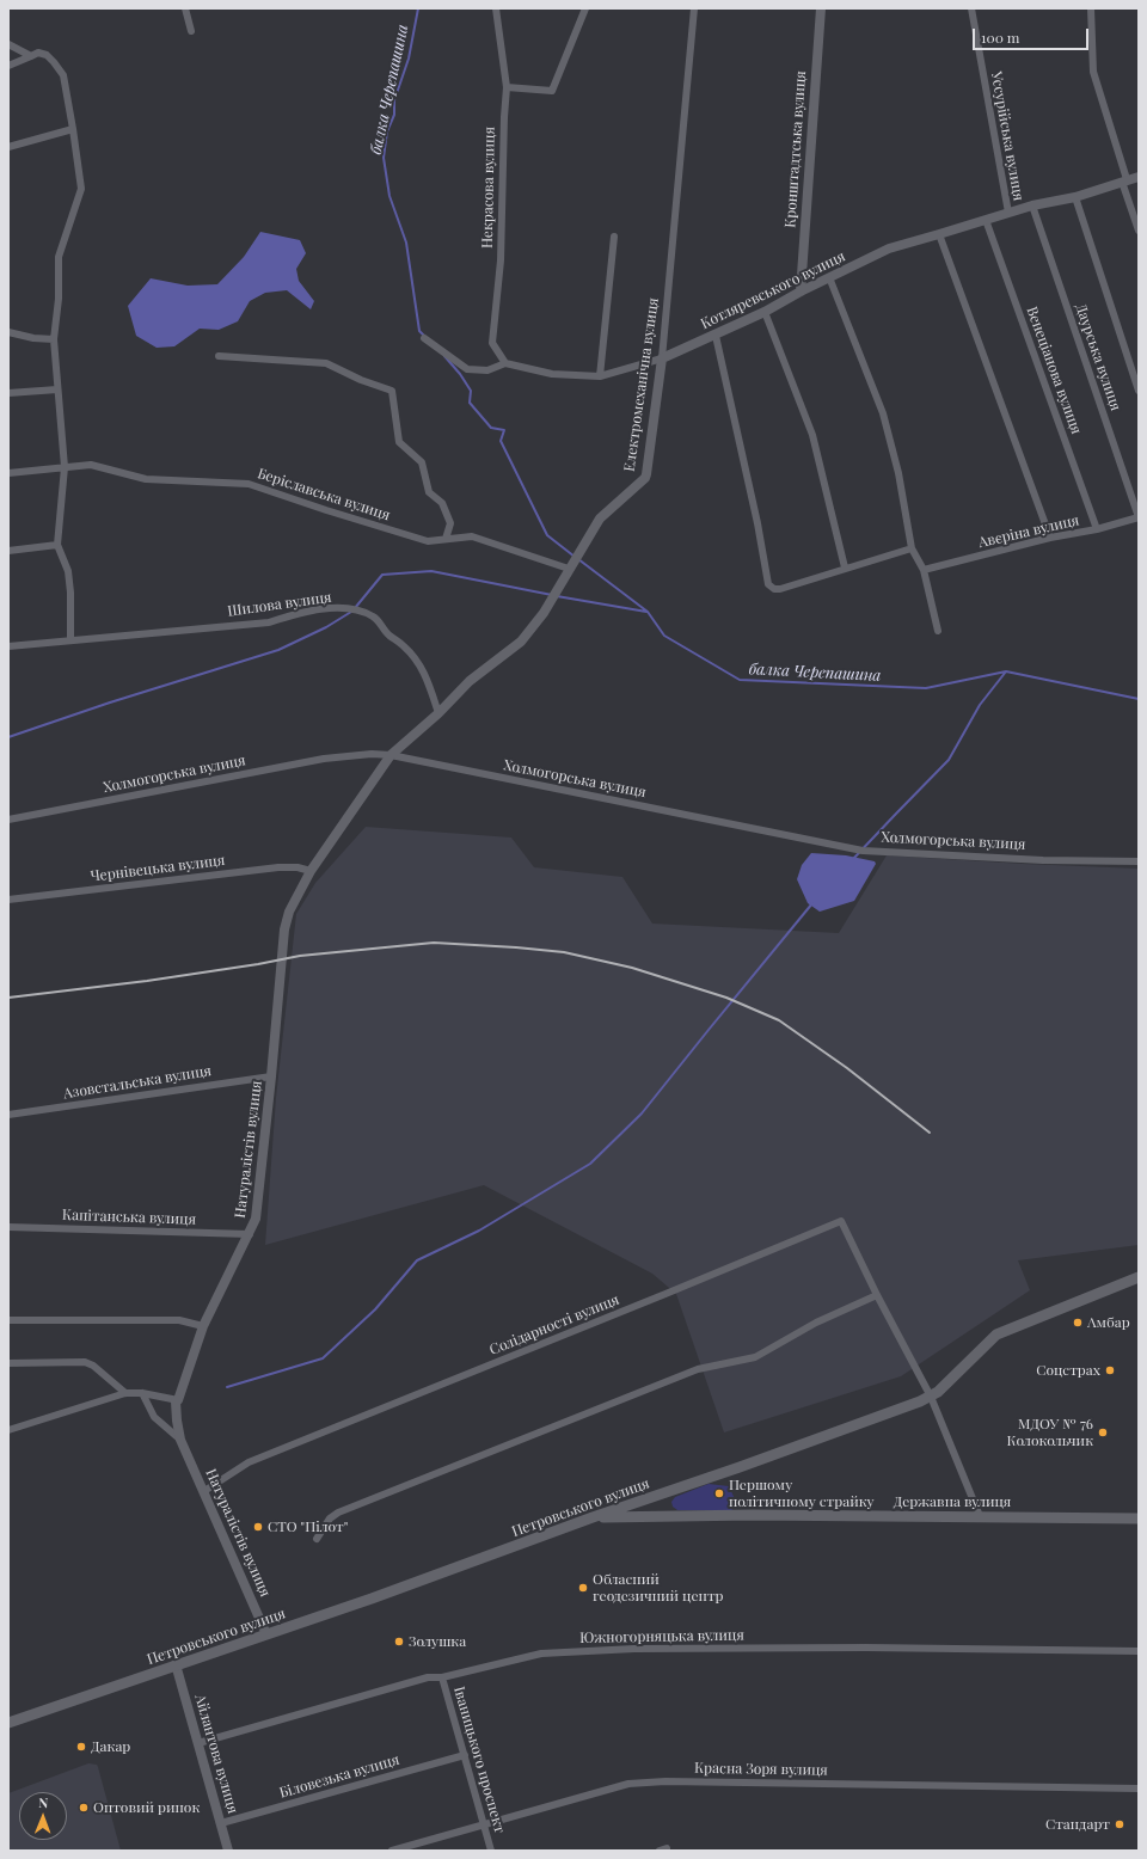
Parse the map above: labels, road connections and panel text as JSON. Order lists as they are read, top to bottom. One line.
{"streets":{"main road":["Державна вулиця","Петровського вулиця"],"street":["Уссурійська вулиця","Кронштадтська вулиця","Некрасова вулиця","Котляревського вулиця","Даурська вулиця","Венеціанова вулиця","Електромеханічна вулиця","Беріславська вулиця","Авєріна вулиця","Шилова вулиця","Холмогорська вулиця","Чернівецька вулиця","Азовстальська вулиця","Натуралістів вулиця","Капітанська вулиця","Солідарності вулиця","Южногорняцька вулиця","Айлантова вулиця","Іваницького проспект","Красна Зоря вулиця","Біловезька вулиця"]},"crossings":[["Уссурійська вулиця","Котляревського вулиця"],["Кронштадтська вулиця","Котляревського вулиця"],["Некрасова вулиця","Котляревського вулиця"],["Котляревського вулиця","Даурська вулиця"],["Котляревського вулиця","Венеціанова вулиця"],["Котляревського вулиця","Електромеханічна вулиця"],["Даурська вулиця","Авєріна вулиця"],["Венеціанова вулиця","Авєріна вулиця"],["Електромеханічна вулиця","Беріславська вулиця"],["Електромеханічна вулиця","Шилова вулиця"],["Електромеханічна вулиця","Натуралістів вулиця"],["Шилова вулиця","Натуралістів вулиця"],["Холмогорська вулиця","Натуралістів вулиця"],["Чернівецька вулиця","Натуралістів вулиця"],["Азовстальська вулиця","Натуралістів вулиця"],["Натуралістів вулиця","Капітанська вулиця"],["Натуралістів вулиця","Солідарності вулиця"],["Натуралістів вулиця","Петровського вулиця"],["Солідарності вулиця","Державна вулиця"],["Солідарності вулиця","Петровського вулиця"],["Державна вулиця","Петровського вулиця"],["Петровського вулиця","Айлантова вулиця"],["Южногорняцька вулиця","Айлантова вулиця"],["Южногорняцька вулиця","Іваницького проспект"],["Айлантова вулиця","Біловезька вулиця"],["Іваницького проспект","Красна Зоря вулиця"],["Іваницького проспект","Біловезька вулиця"]],"water":["балка Черепашина"],"places":["Амбар","Соцстрах","МДОУ № 76 Колокольчик","Першому політичному страйку","СТО \"Пілот\"","Обласний геодезичний центр","Золушка","Дакар","Оптовий ринок","Стандарт"],"scale_bar":"100 m","north":"top"}
